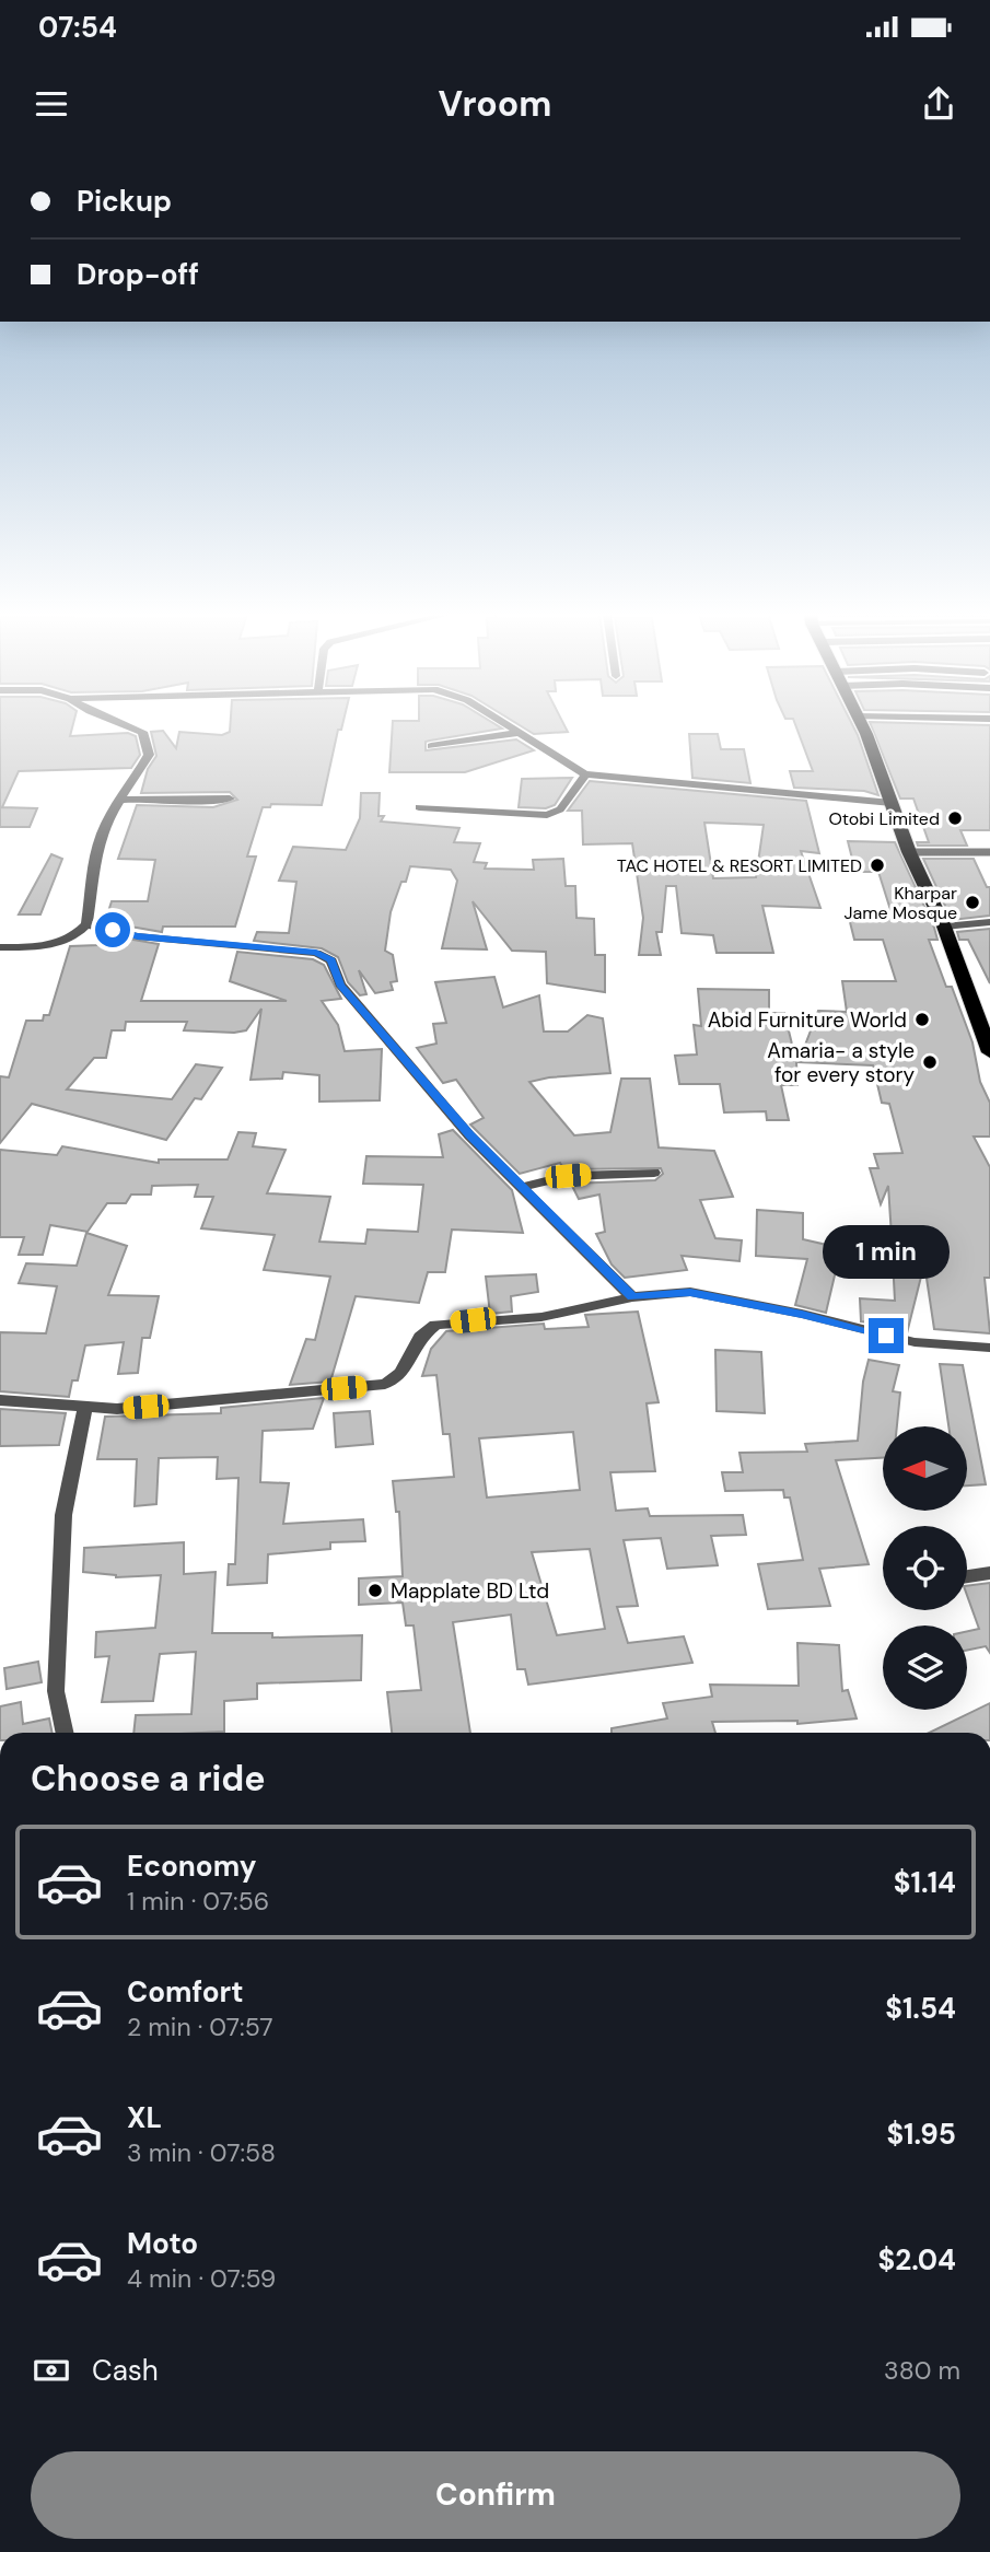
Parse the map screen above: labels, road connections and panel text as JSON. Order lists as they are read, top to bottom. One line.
{"places":["Otobi Limited","TAC HOTEL & RESORT LIMITED","Kharpar Jame Mosque","Abid Furniture World","Amaria- a style for every story","Mapplate BD Ltd"],"north":"left","page":{"status":"07:54","header":"Vroom","banner":["Pickup","Drop-off"],"bubble":"1 min","heading":"Choose a ride","list":[{"name":"Economy","note":"1 min · 07:56","value":"$1.14"},{"name":"Comfort","note":"2 min · 07:57","value":"$1.54"},{"name":"XL","note":"3 min · 07:58","value":"$1.95"},{"name":"Moto","note":"4 min · 07:59","value":"$2.04"}],"pay":["Cash","380 m"],"buttons":"Confirm"}}
